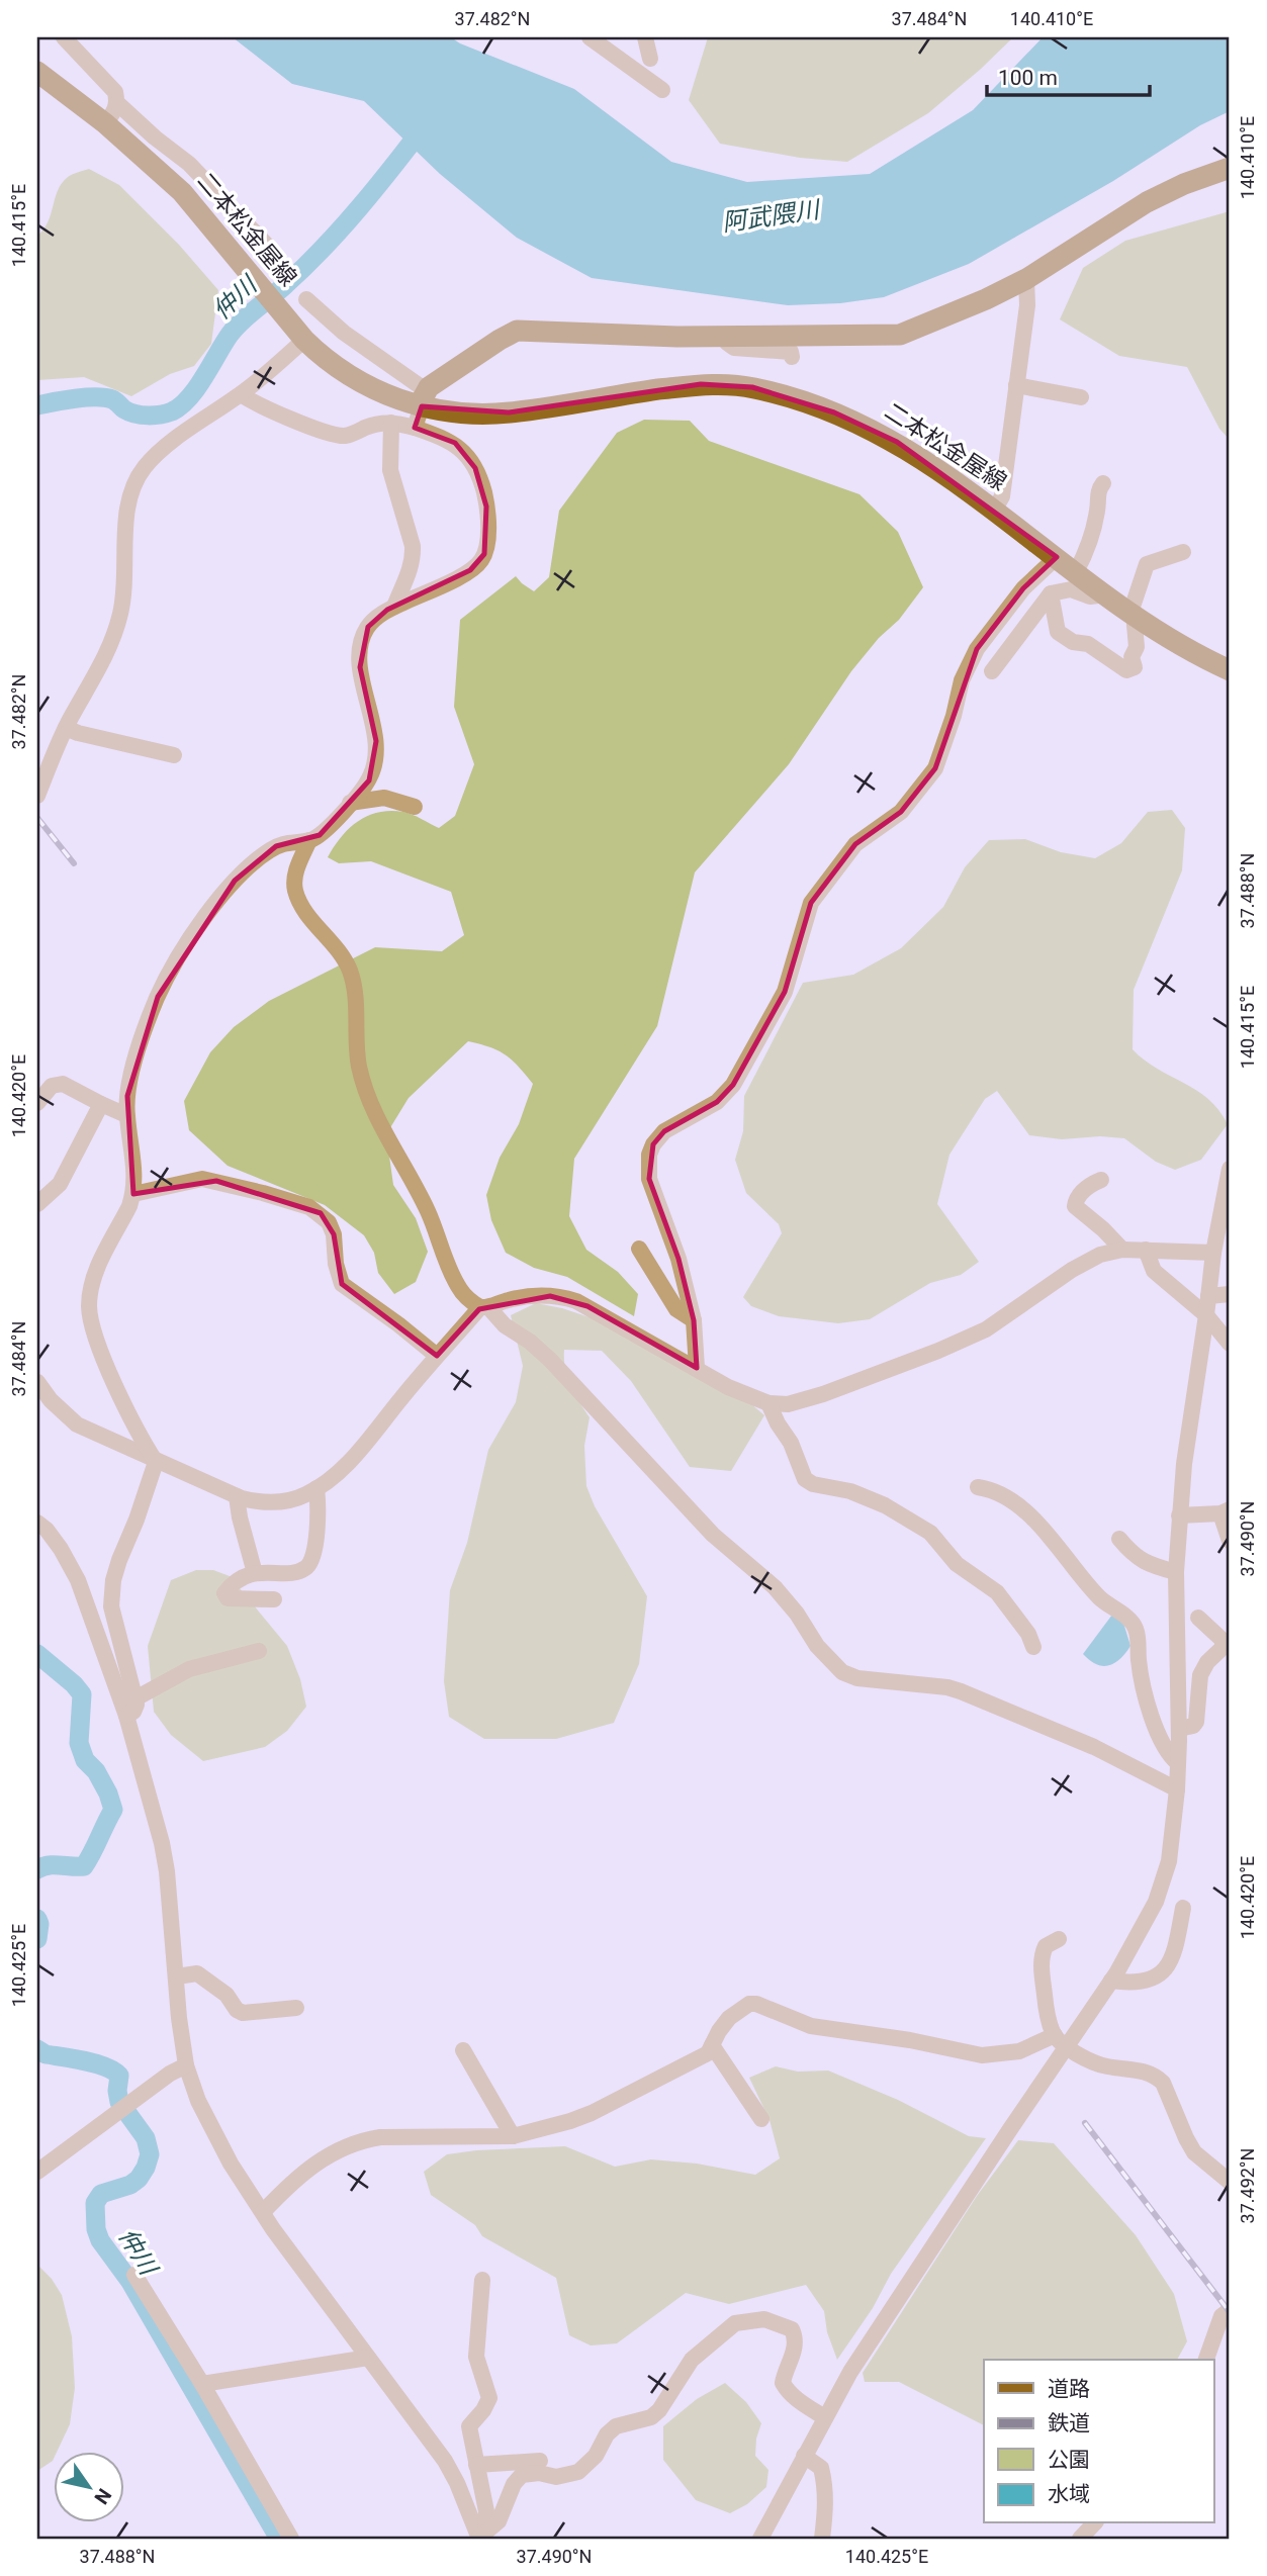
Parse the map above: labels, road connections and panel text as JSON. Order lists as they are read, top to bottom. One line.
{"streets":{"main road":["二本松金屋線"]},"water":["阿武隈川","仲川"],"legend":["道路","鉄道","公園","水域"],"scale_bar":"100 m","north":"bottom right","coordinates":["37.482°N","37.484°N","140.410°E","140.415°E","37.488°N","140.420°E","37.490°N","140.425°E","37.492°N"]}
